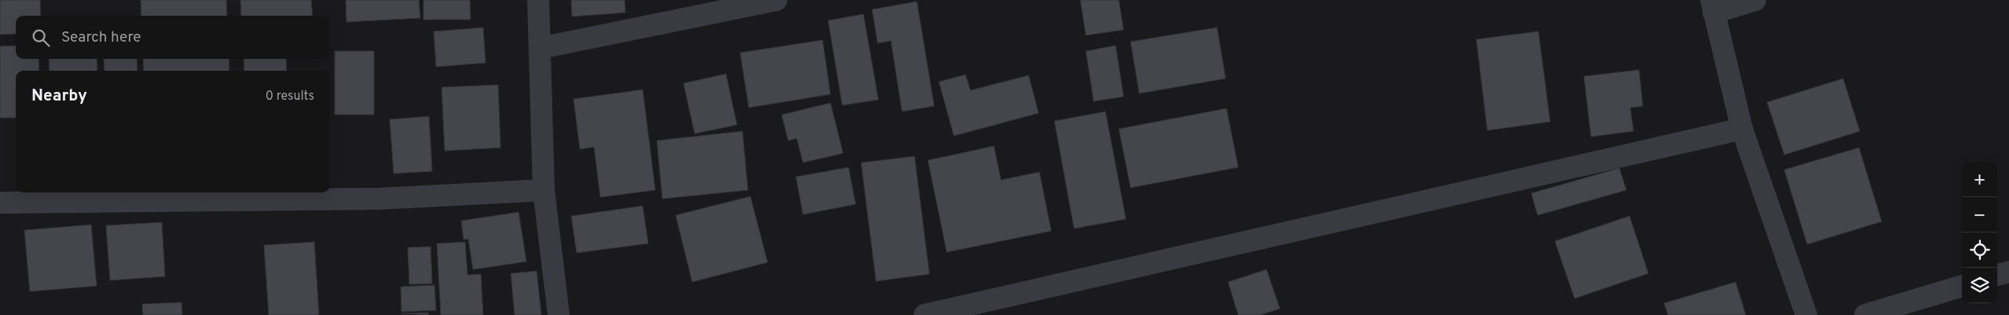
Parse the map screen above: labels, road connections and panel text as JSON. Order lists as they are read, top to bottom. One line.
{"page":{"search":"Search here","heading":["Nearby","0 results"],"map_buttons":["+","−"]}}
